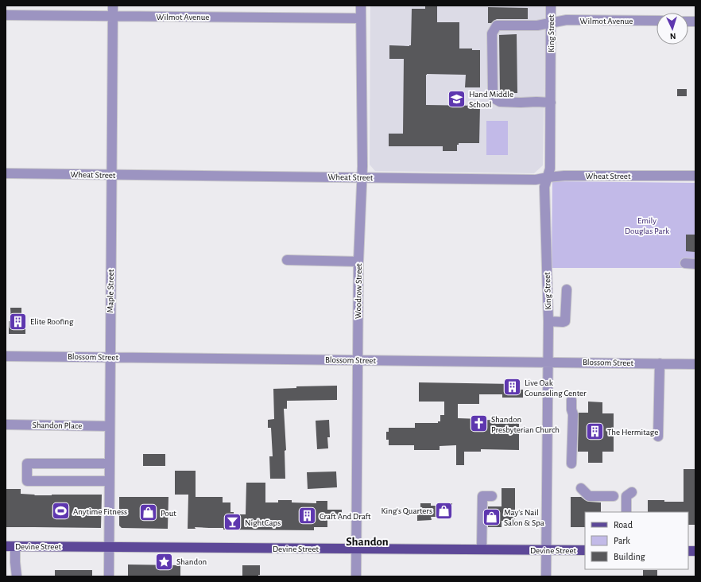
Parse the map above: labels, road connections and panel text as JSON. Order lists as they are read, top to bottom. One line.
{"streets":{"main road":["Devine Street"],"street":["Wilmot Avenue","King Street","Wheat Street","Maple Street","Woodrow Street","Blossom Street","Shandon Place"]},"crossings":[["Wilmot Avenue","King Street"],["Wilmot Avenue","Maple Street"],["Wilmot Avenue","Woodrow Street"],["King Street","Wheat Street"],["King Street","Blossom Street"],["King Street","Devine Street"],["Wheat Street","Maple Street"],["Wheat Street","Woodrow Street"],["Maple Street","Blossom Street"],["Maple Street","Shandon Place"],["Maple Street","Devine Street"],["Woodrow Street","Blossom Street"],["Woodrow Street","Devine Street"]],"districts":["Shandon"],"parks":["Emily Douglas Park"],"places":{"school or university":["Hand Middle School"],"building":["Elite Roofing","Live Oak Counseling Center","The Hermitage","Craft And Draft"],"church":["Shandon Presbyterian Church"],"shop":["King's Quarters","Pout","May's Nail Salon & Spa"],"sports":["Anytime Fitness"],"bar":["NightCaps"],"place":["Shandon"]},"legend":["Road","Park","Building"],"north":"bottom"}
